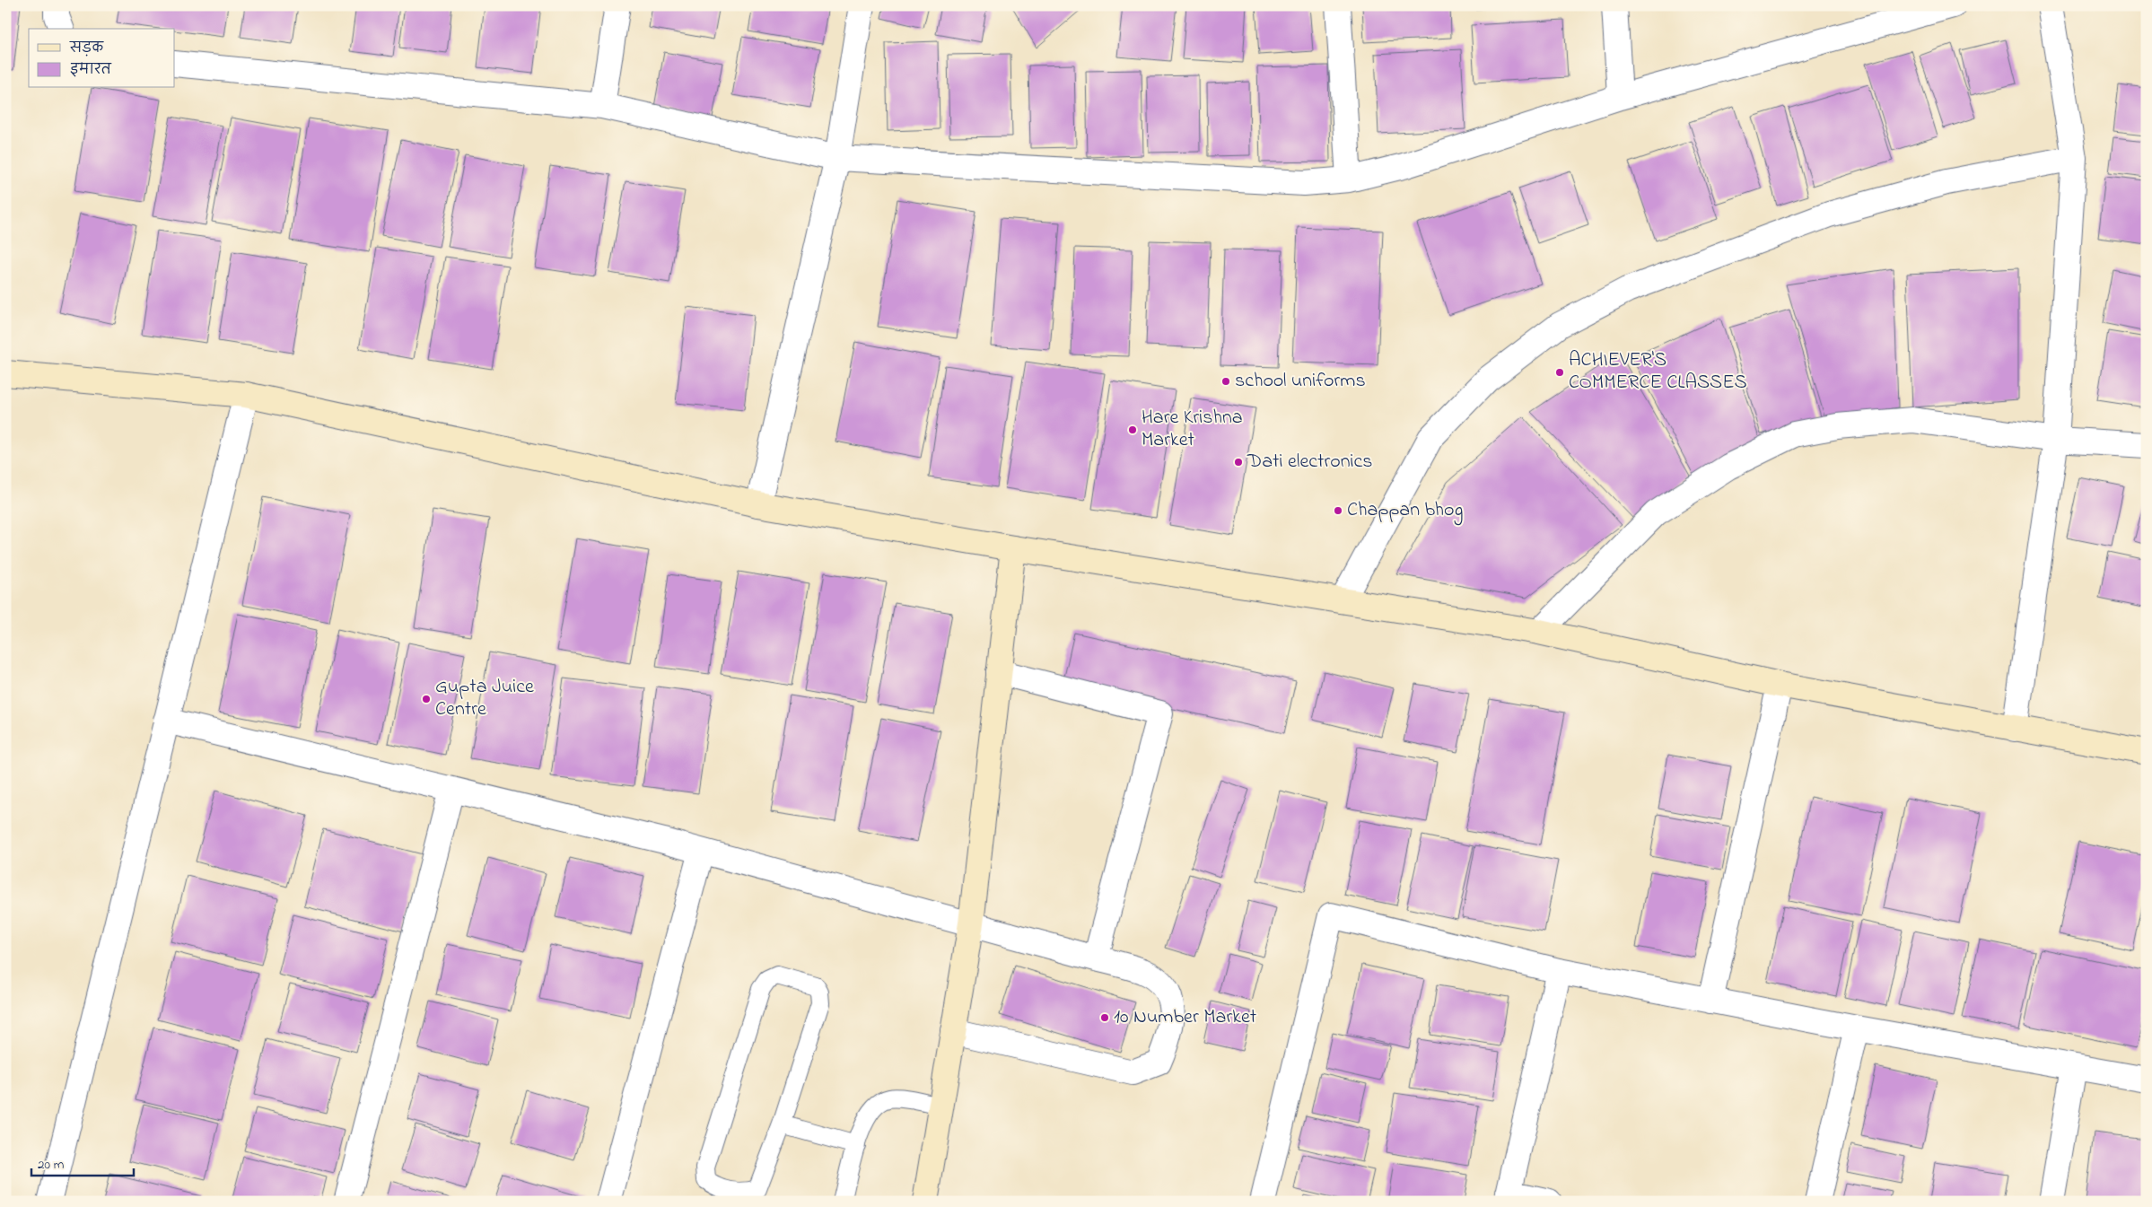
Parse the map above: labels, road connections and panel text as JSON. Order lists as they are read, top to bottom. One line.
{"places":["ACHIEVER'S COMMERCE CLASSES","school uniforms","Hare Krishna Market","Dati electronics","Chappan bhog","Gupta Juice Centre","10 Number Market"],"legend":["सड़क","इमारत"],"scale_bar":"20 m"}
